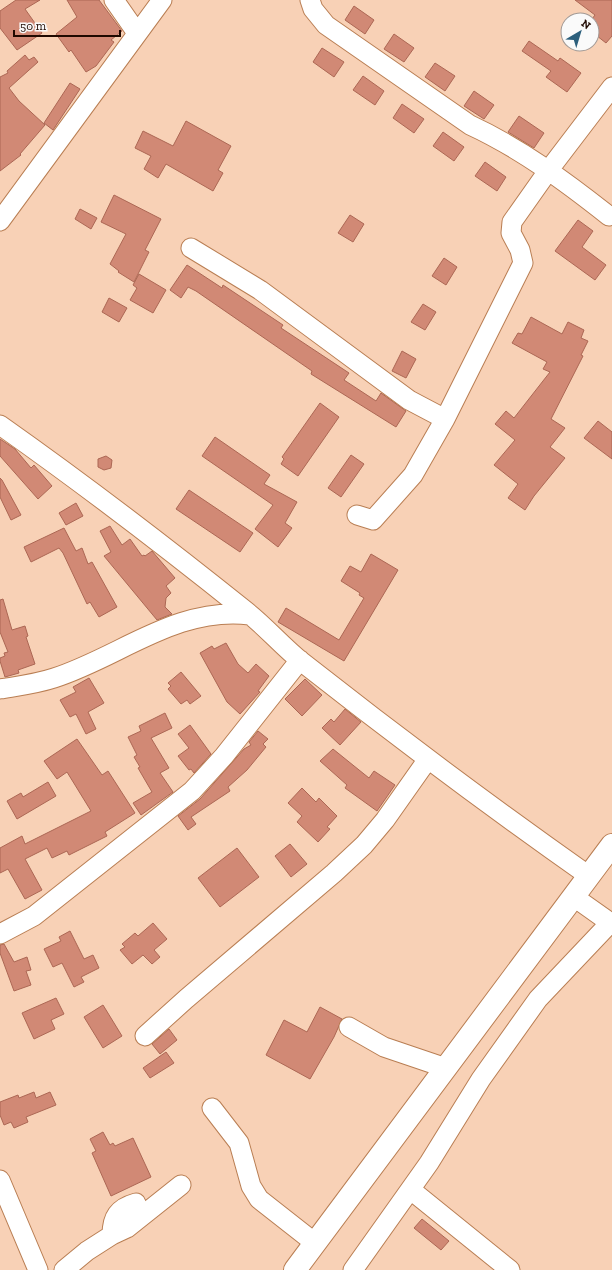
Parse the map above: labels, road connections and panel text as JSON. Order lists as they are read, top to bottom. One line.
{"scale_bar":"50 m","north":"top right"}
